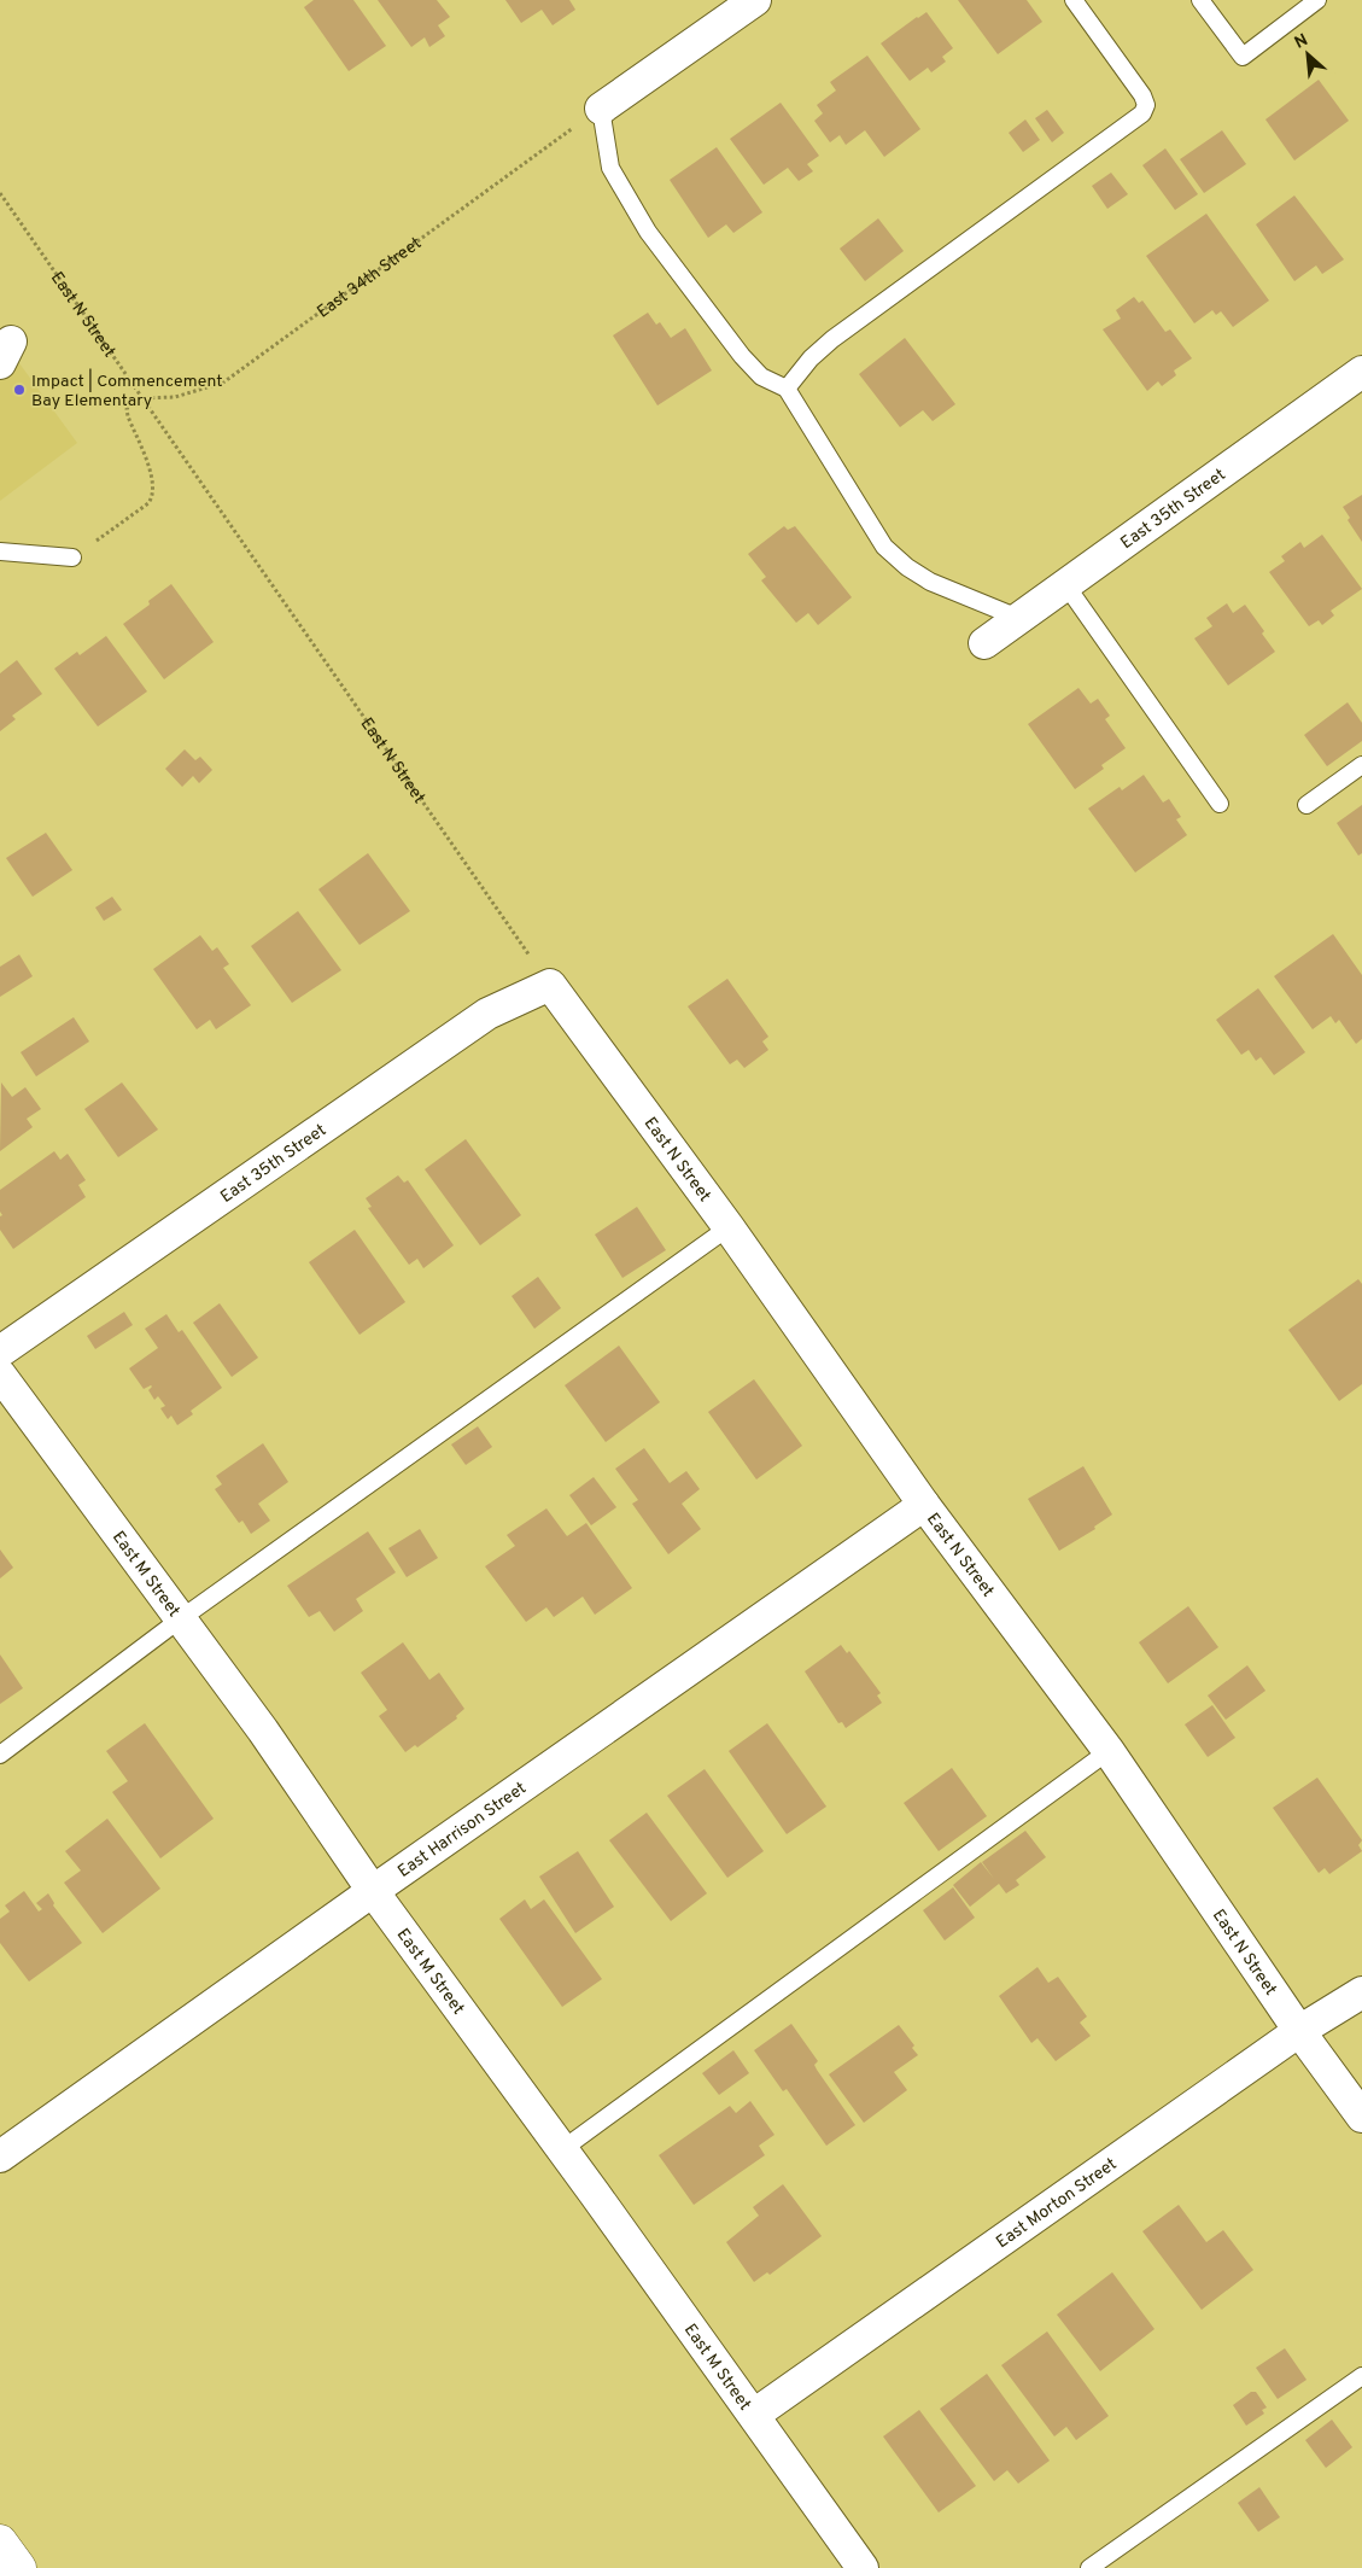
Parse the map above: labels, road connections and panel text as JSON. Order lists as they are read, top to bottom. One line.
{"streets":{"street":["East N Street","East 35th Street","East M Street","East Harrison Street","East Morton Street"],"path":["East 34th Street"]},"crossings":[["East 34th Street","East N Street"],["East N Street","East 35th Street"],["East N Street","East Harrison Street"],["East N Street","East Morton Street"],["East M Street","East Harrison Street"],["East M Street","East Morton Street"]],"places":["Impact | Commencement Bay Elementary"],"north":"top left"}
